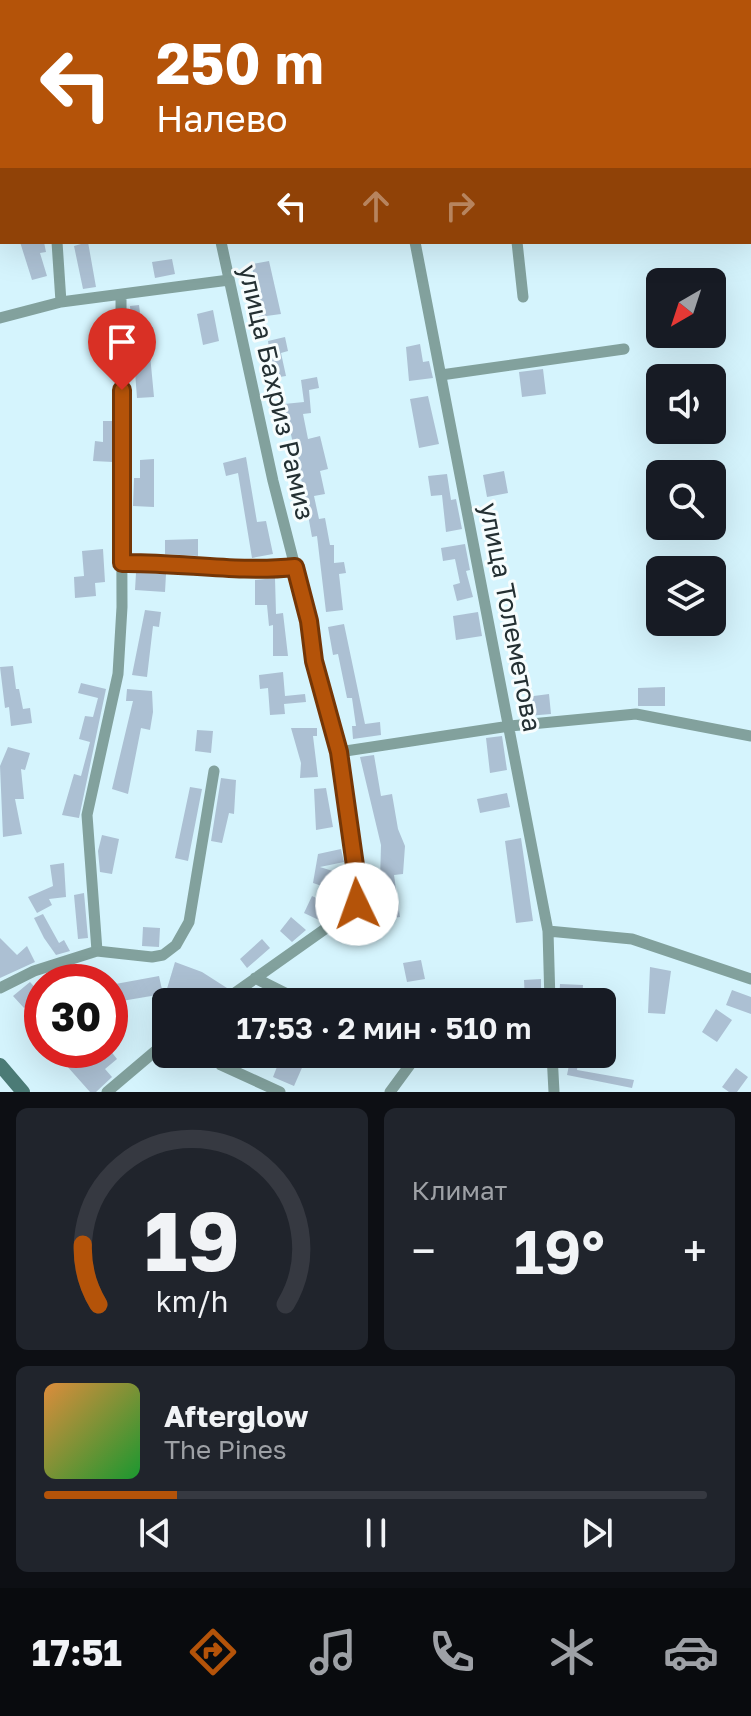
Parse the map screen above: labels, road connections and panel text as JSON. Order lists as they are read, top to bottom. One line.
{"streets":{"street":["улица Бахриз Рамиз","улица Толеметова"]},"crossings":[["улица Бахриз Рамиз","улица Толеметова"]],"north":"bottom left","page":{"turn":["250 m","Налево"],"limit":"30","trip":"17:53 · 2 мин · 510 m","tile":"Климат","heat":["−","19°","+"],"song":["Afterglow","The Pines"],"tabs":"17:51","gauge":["19","km/h"]}}
